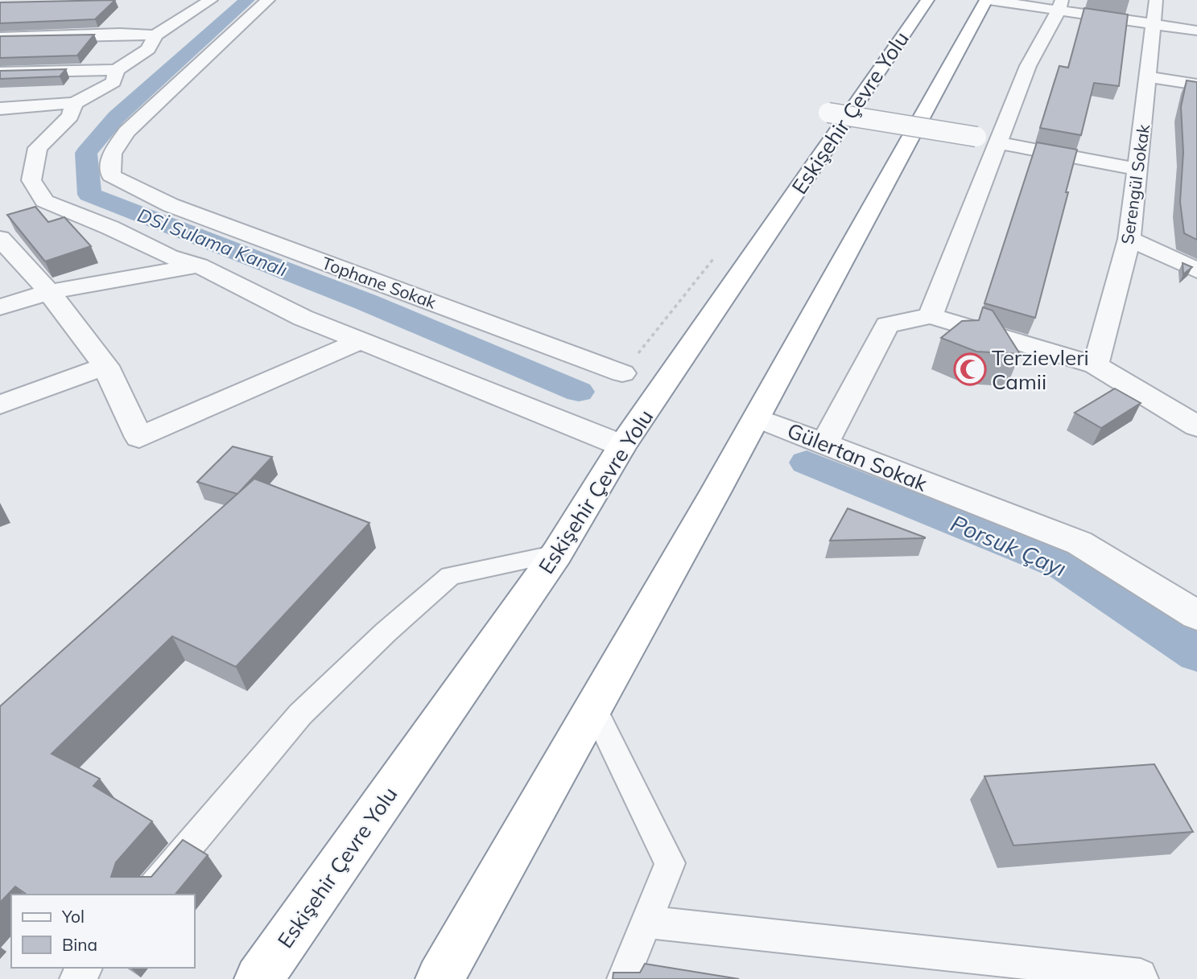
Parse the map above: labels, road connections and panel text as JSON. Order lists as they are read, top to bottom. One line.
{"streets":{"highway":["Eskişehir Çevre Yolu"],"street":["Serengül Sokak","Tophane Sokak","Gülertan Sokak"]},"water":["DSİ Sulama Kanalı","Porsuk Çayı"],"places":{"mosque":["Terzievleri Camii"]},"legend":["Yol","Bina"]}
